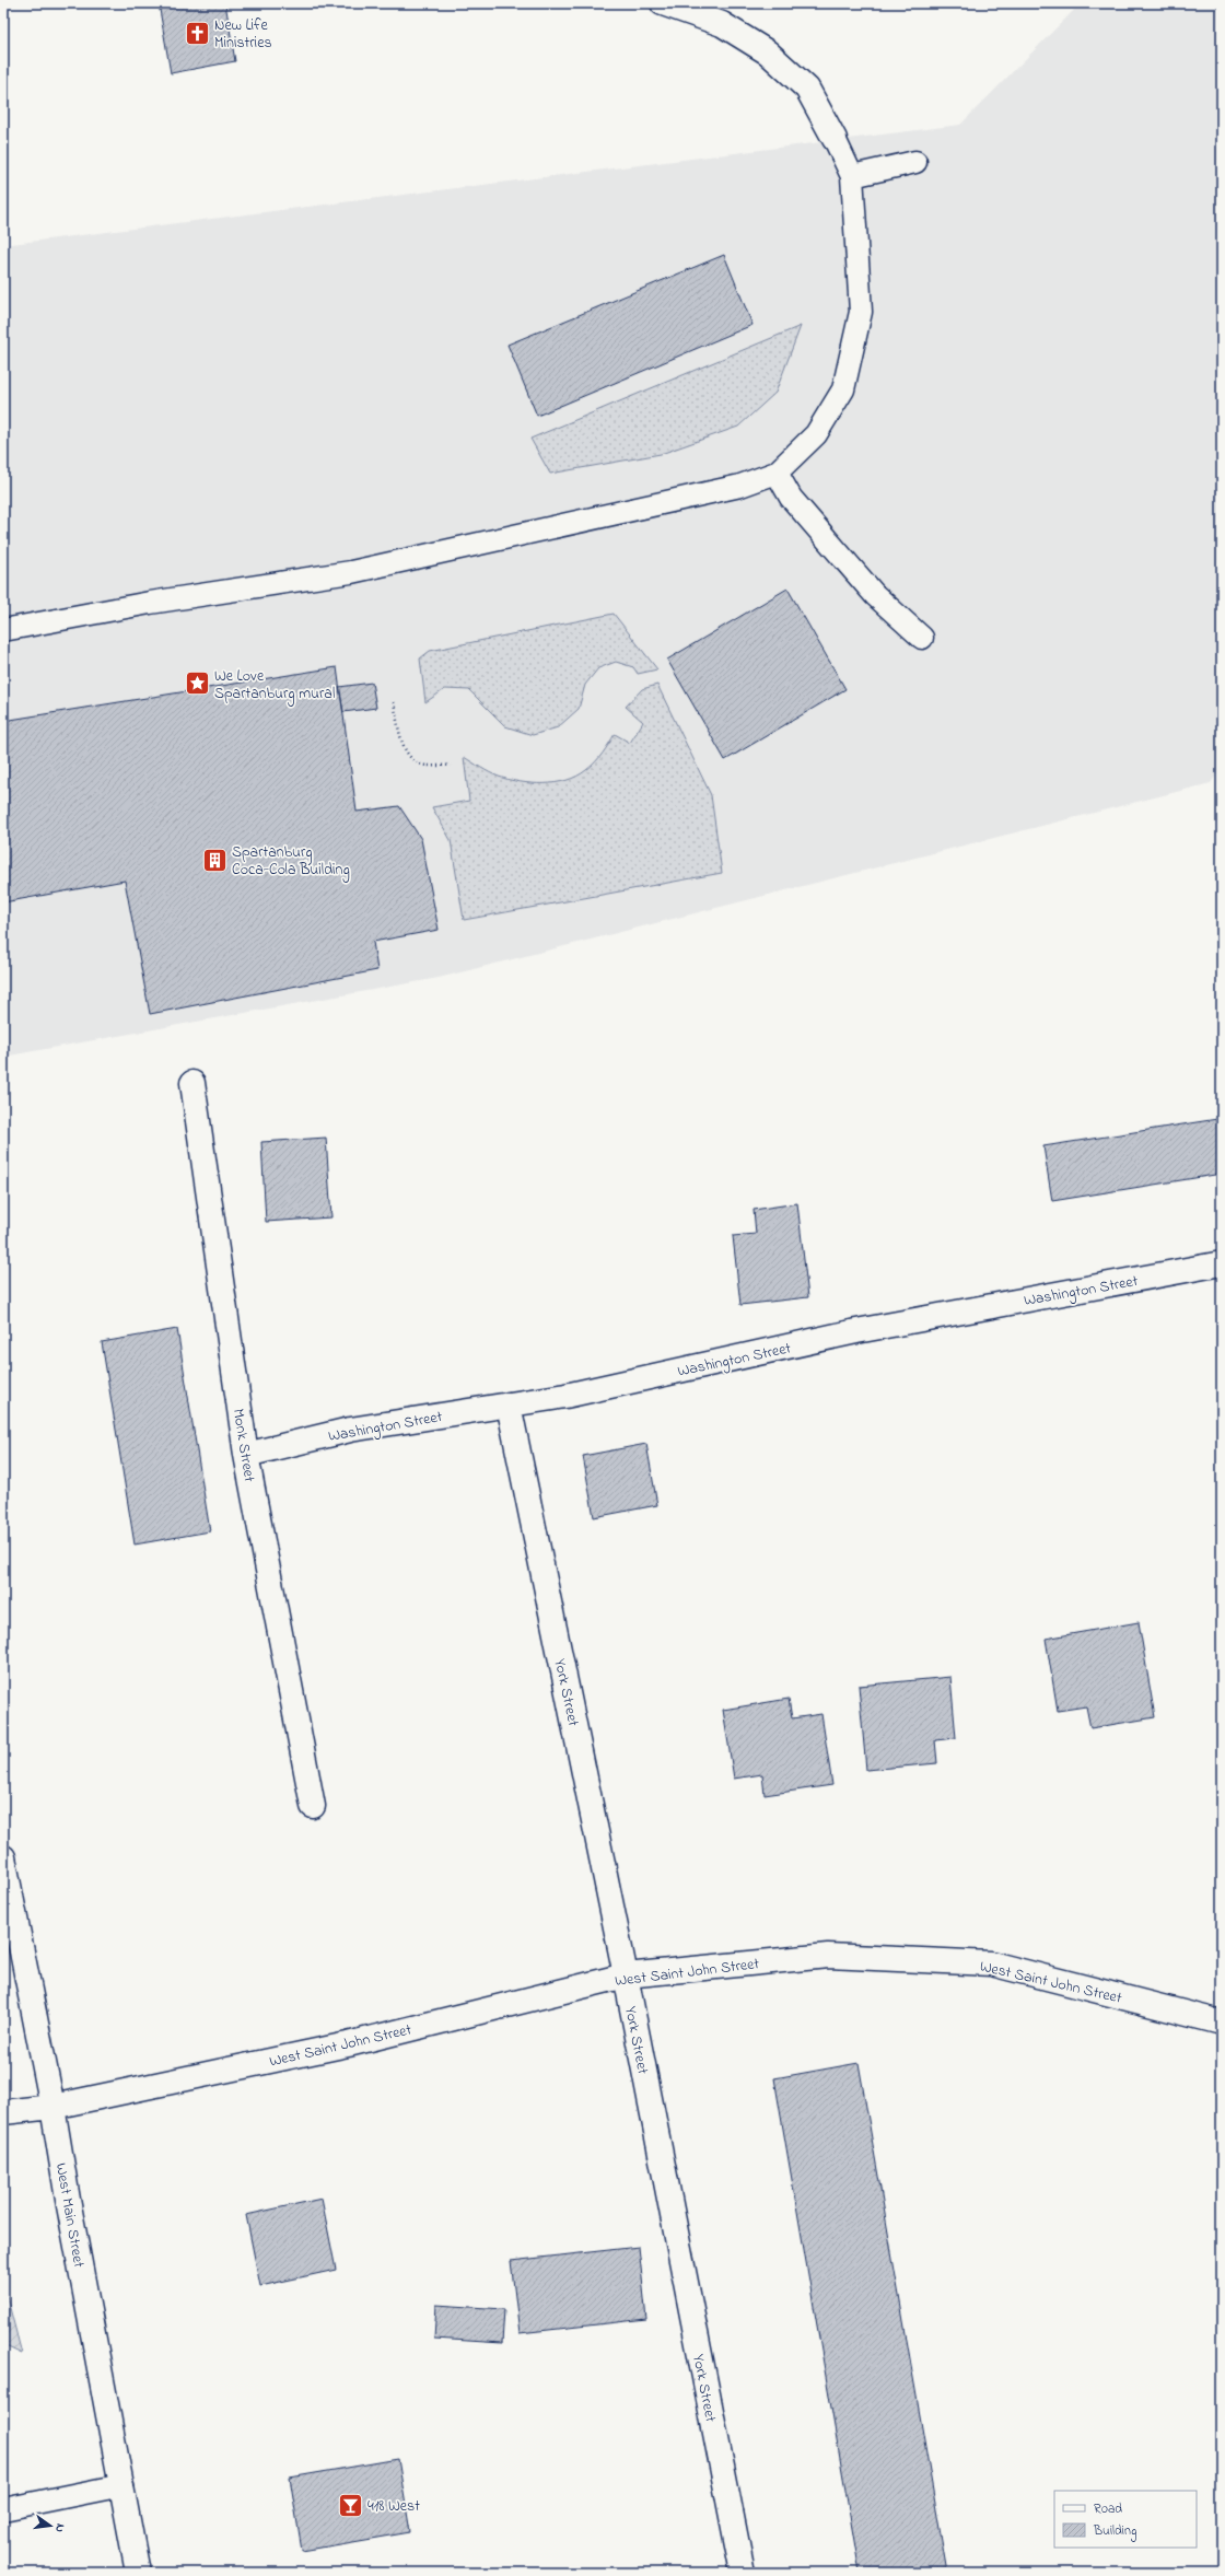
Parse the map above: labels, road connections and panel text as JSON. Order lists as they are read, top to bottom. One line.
{"streets":{"street":["Washington Street","Monk Street","York Street","West Saint John Street","West Main Street"]},"crossings":[["Washington Street","Monk Street"],["Washington Street","York Street"],["York Street","West Saint John Street"],["West Saint John Street","West Main Street"]],"places":{"church":["New Life Ministries"],"place":["We Love Spartanburg mural"],"building":["Spartanburg Coca-Cola Building"],"bar":["418 West"]},"legend":["Road","Building"],"north":"right"}
